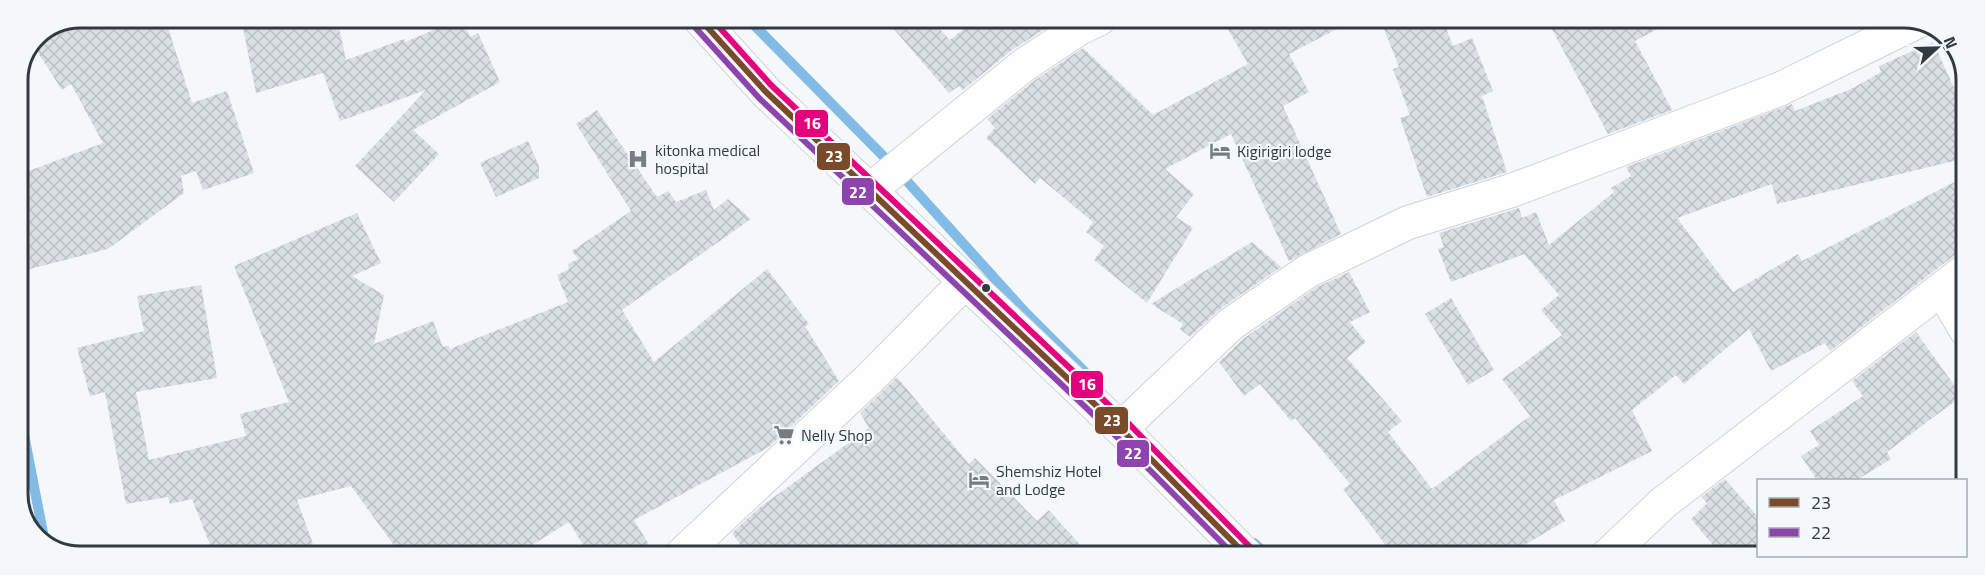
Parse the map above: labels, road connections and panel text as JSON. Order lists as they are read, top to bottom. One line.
{"places":{"hotel":["Kigirigiri lodge","Shemshiz Hotel and Lodge"],"hospital":["kitonka medical hospital"],"supermarket":["Nelly Shop"]},"lines":["transit line 23","transit line 22","transit line 16"],"legend":["23","22"],"north":"right"}
